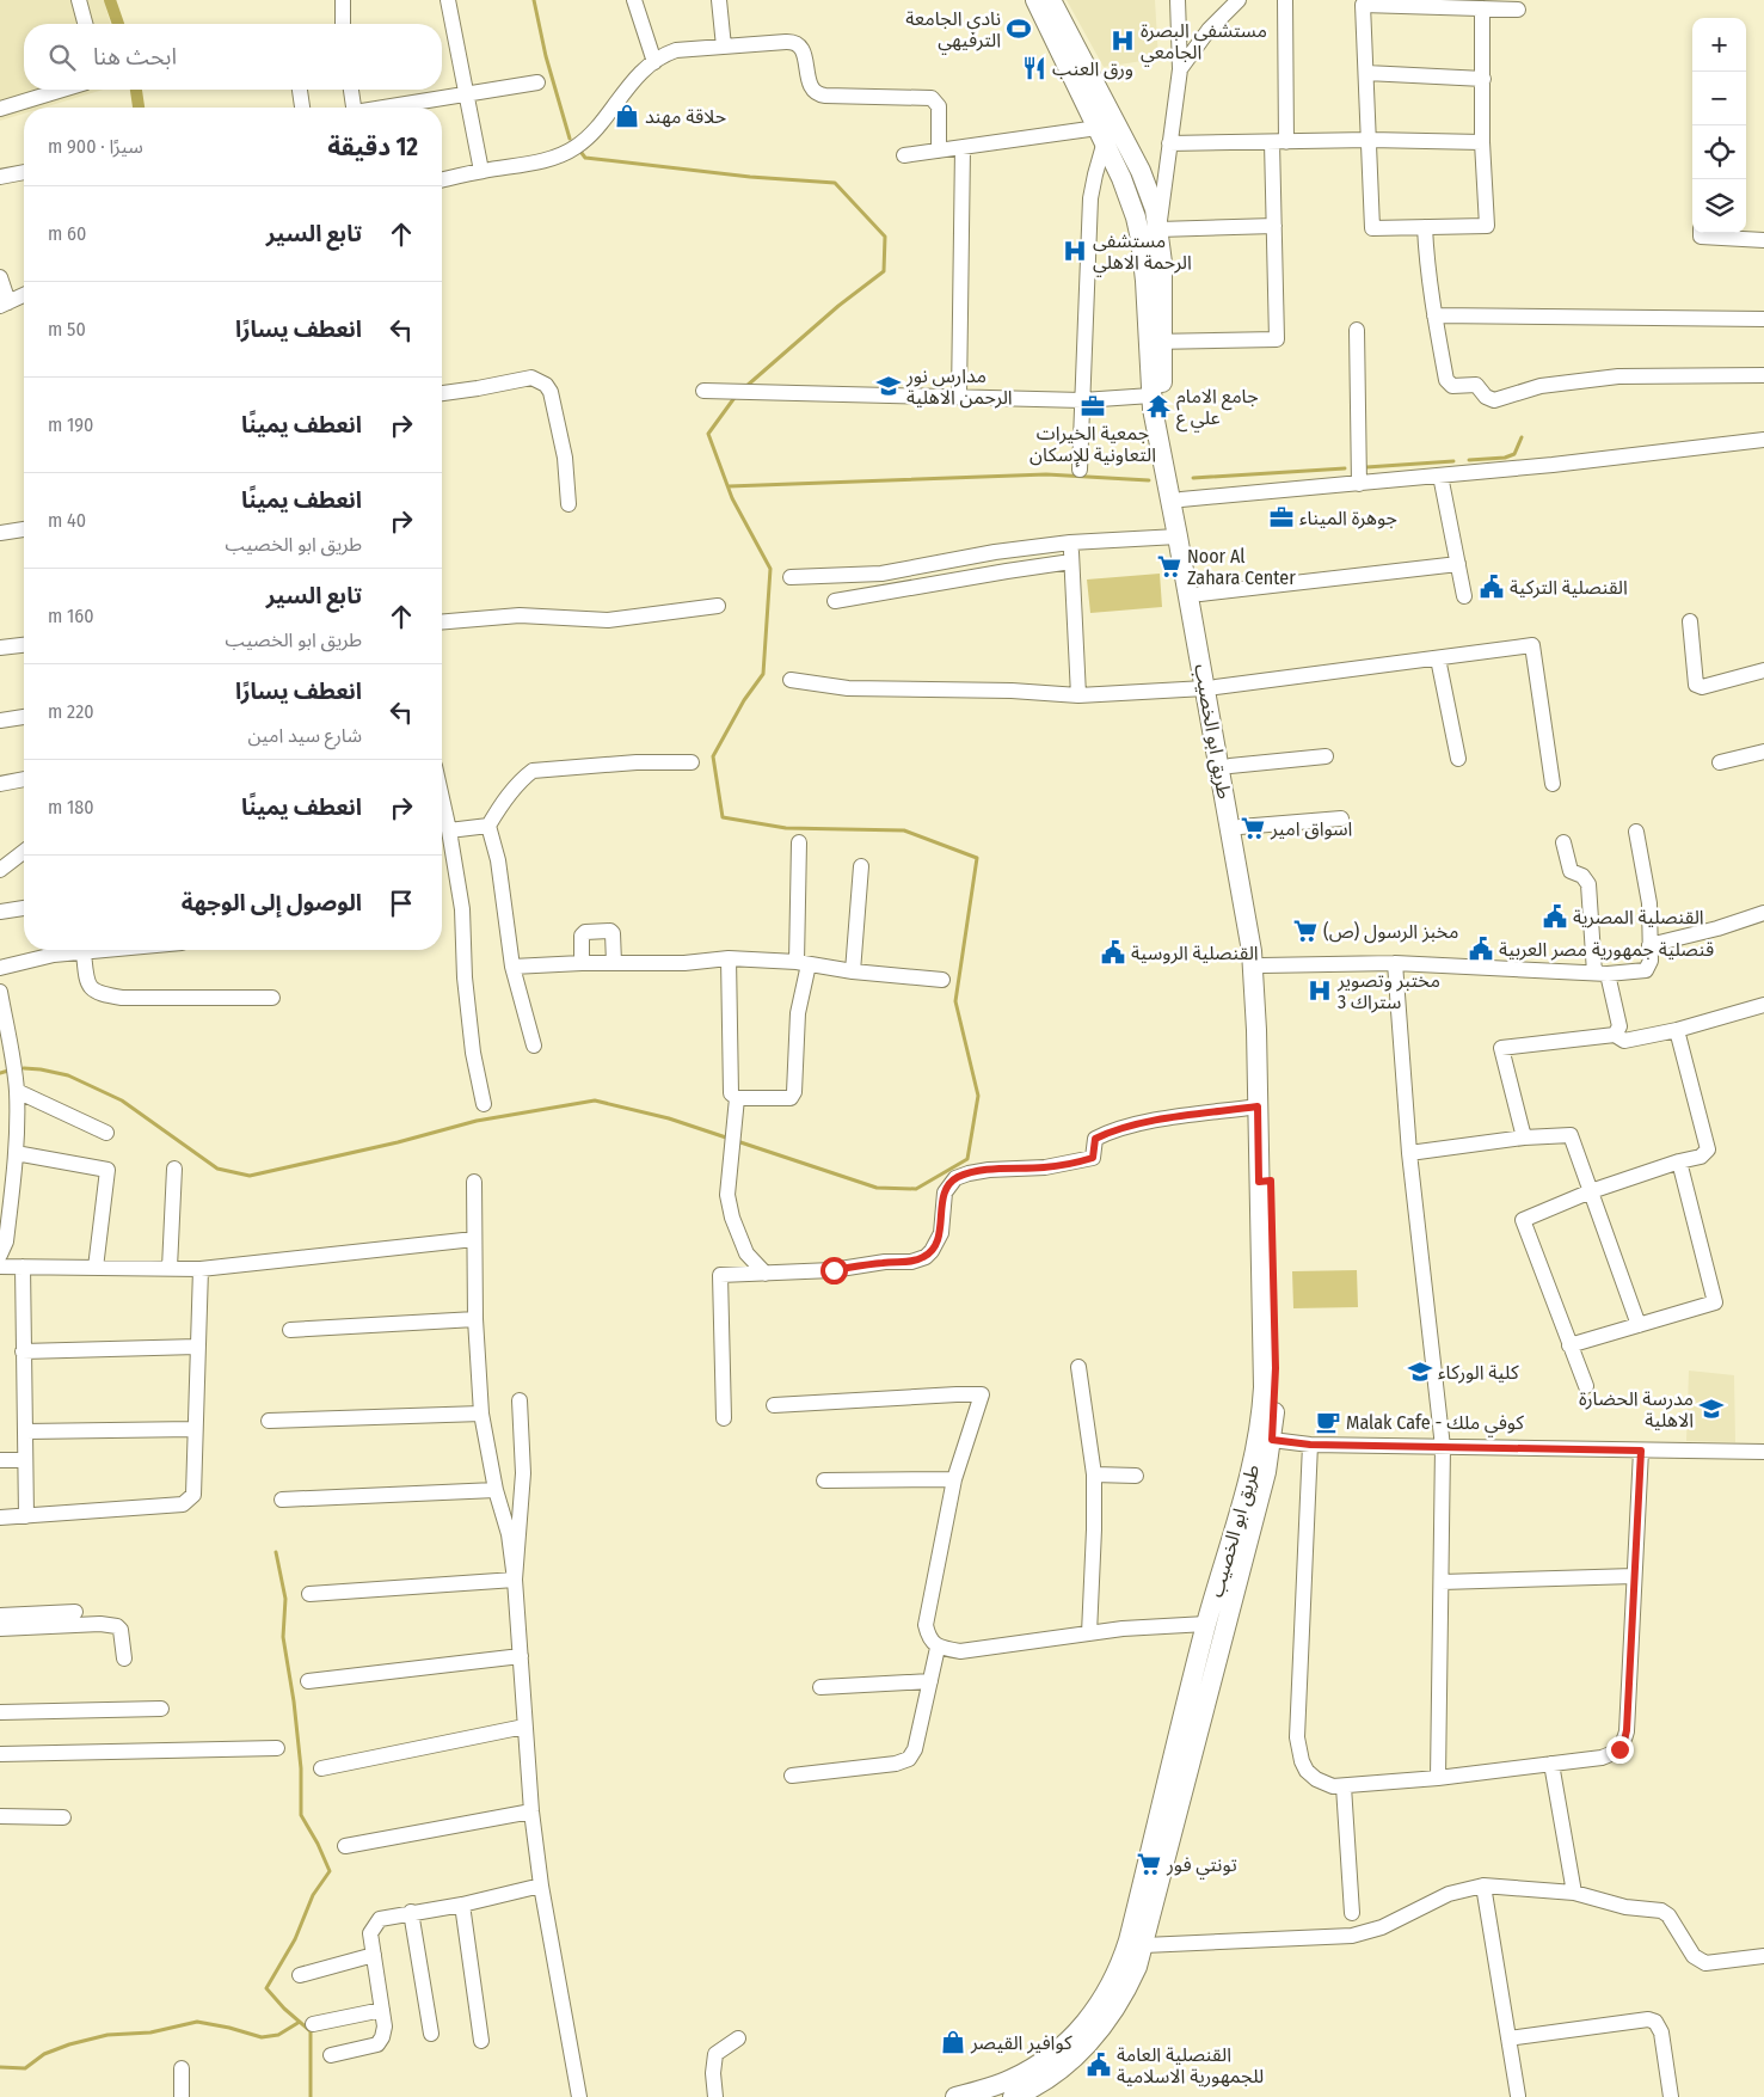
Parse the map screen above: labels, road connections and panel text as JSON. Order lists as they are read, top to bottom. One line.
{"streets":{"main road":["طريق ابو الخصيب"]},"places":{"sports":["نادي الجامعة الترفيهي"],"hospital":["مستشفى البصرة الجامعي","مستشفى الرحمة الاهلي","مختبر وتصوير ستراك 3"],"restaurant":["ورق العنب"],"shop":["حلاقة مهند","كوافير القيصر"],"school or university":["مدارس نور الرحمن الاهلية","كلية الوركاء","مدرسة الحضارة الاهلية"],"office":["جمعية الخيرات التعاونية للإسكان","جوهرة الميناء"],"temple":["جامع الامام علي ع"],"supermarket":["Noor Al Zahara Center","اسواق امير","مخبز الرسول (ص)","تونتي فور"],"public building":["القنصلية التركية","القنصلية المصرية","قنصلية جمهورية مصر العربية","القنصلية الروسية","القنصلية العامة للجمهورية الاسلامية"],"cafe":["Malak Cafe - كوفي ملك"]},"page":{"map_buttons":["+","−"],"search":"ابحث هنا","heading":["12 دقيقة","سيرًا · 900 m"],"list":[["تابع السير","60 m"],["انعطف يسارًا","50 m"],["انعطف يمينًا","190 m"],["انعطف يمينًا","طريق ابو الخصيب","40 m"],["تابع السير","طريق ابو الخصيب","160 m"],["انعطف يسارًا","شارع سيد امين","220 m"],["انعطف يمينًا","180 m"],"الوصول إلى الوجهة"]}}
